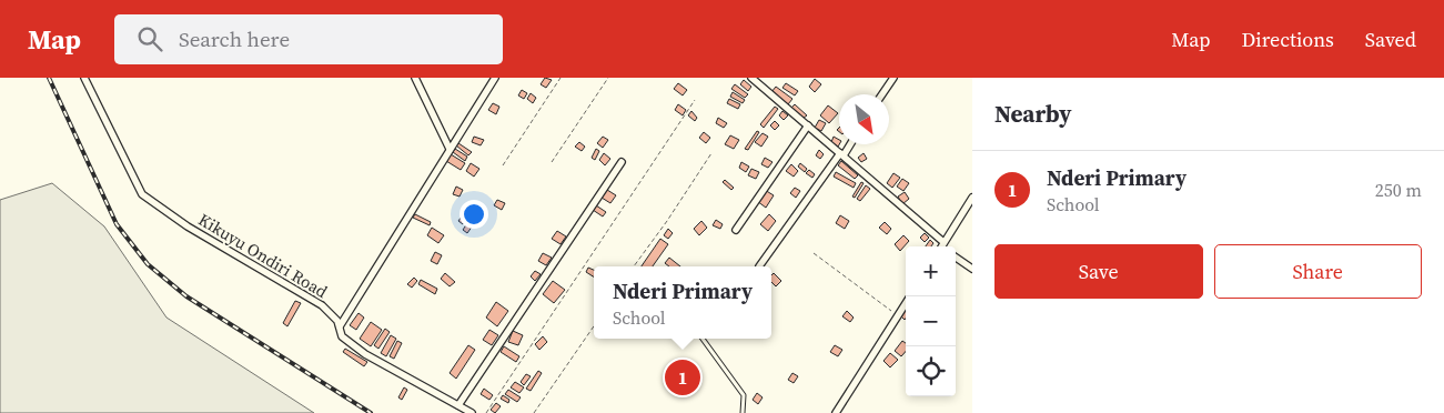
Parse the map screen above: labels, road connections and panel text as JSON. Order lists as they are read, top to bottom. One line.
{"streets":{"street":["Kikuyu Ondiri Road"]},"north":"bottom right","page":{"header":"Map","search":"Search here","nav":["Map","Directions","Saved"],"heading":"Nearby","list":[{"mark":"1","name":"Nderi Primary","note":"School","value":"250 m"}],"buttons":["Save","Share"],"map_buttons":["+","−"],"popup":["Nderi Primary","School"],"pins":"1"}}
